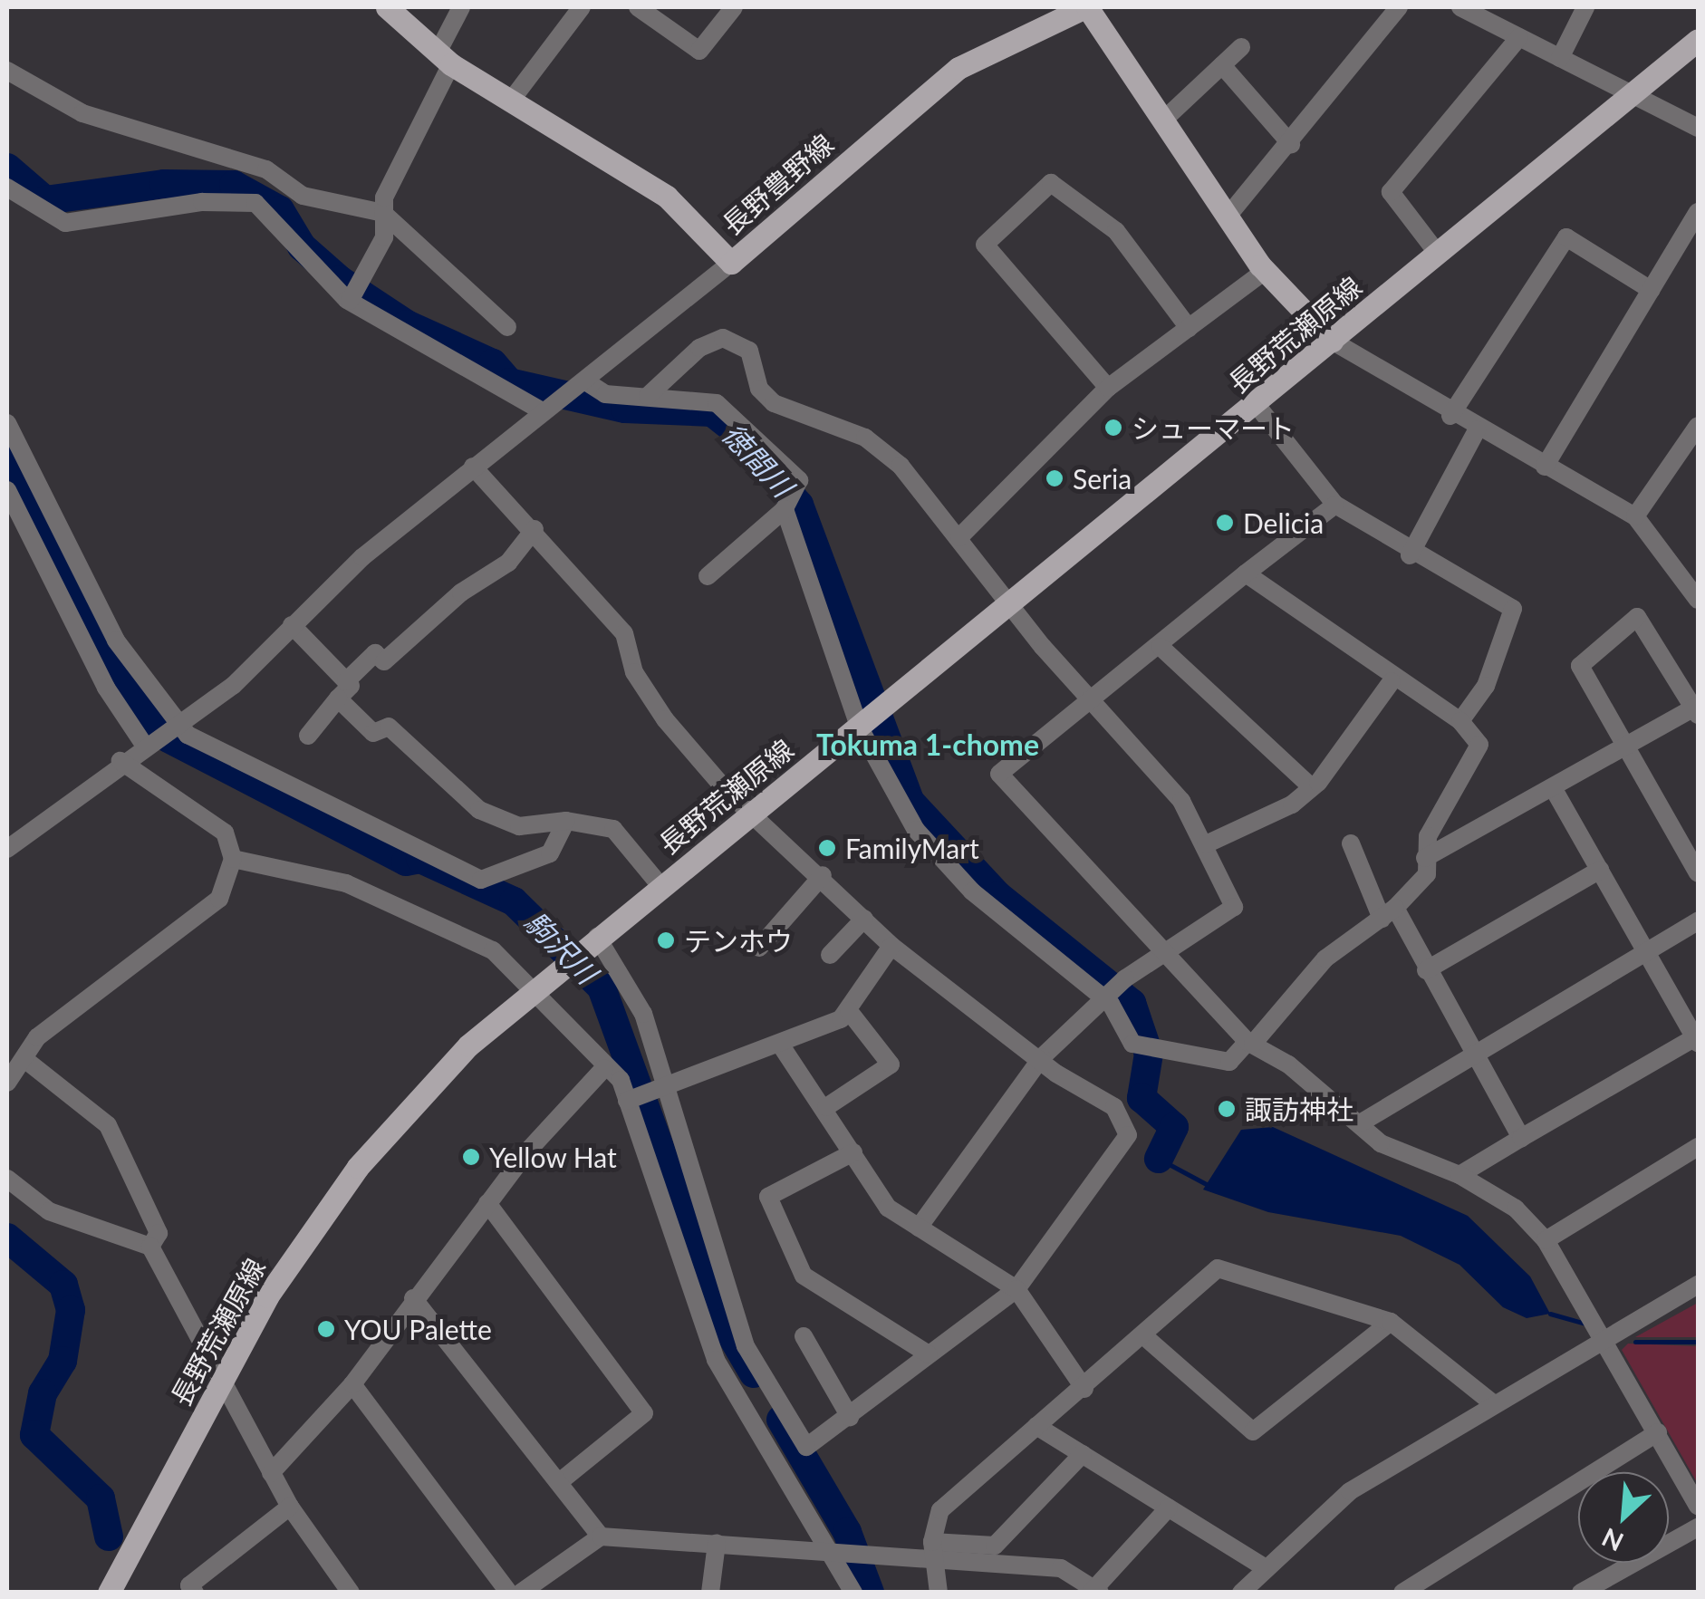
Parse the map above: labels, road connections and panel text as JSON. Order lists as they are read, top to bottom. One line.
{"streets":{"main road":["長野豊野線","長野荒瀬原線"]},"crossings":[["長野豊野線","長野荒瀬原線"]],"districts":["Tokuma 1-chome"],"water":["徳間川","駒沢川"],"places":["シューマート","Seria","Delicia","FamilyMart","テンホウ","諏訪神社","Yellow Hat","YOU Palette"],"north":"bottom left"}
